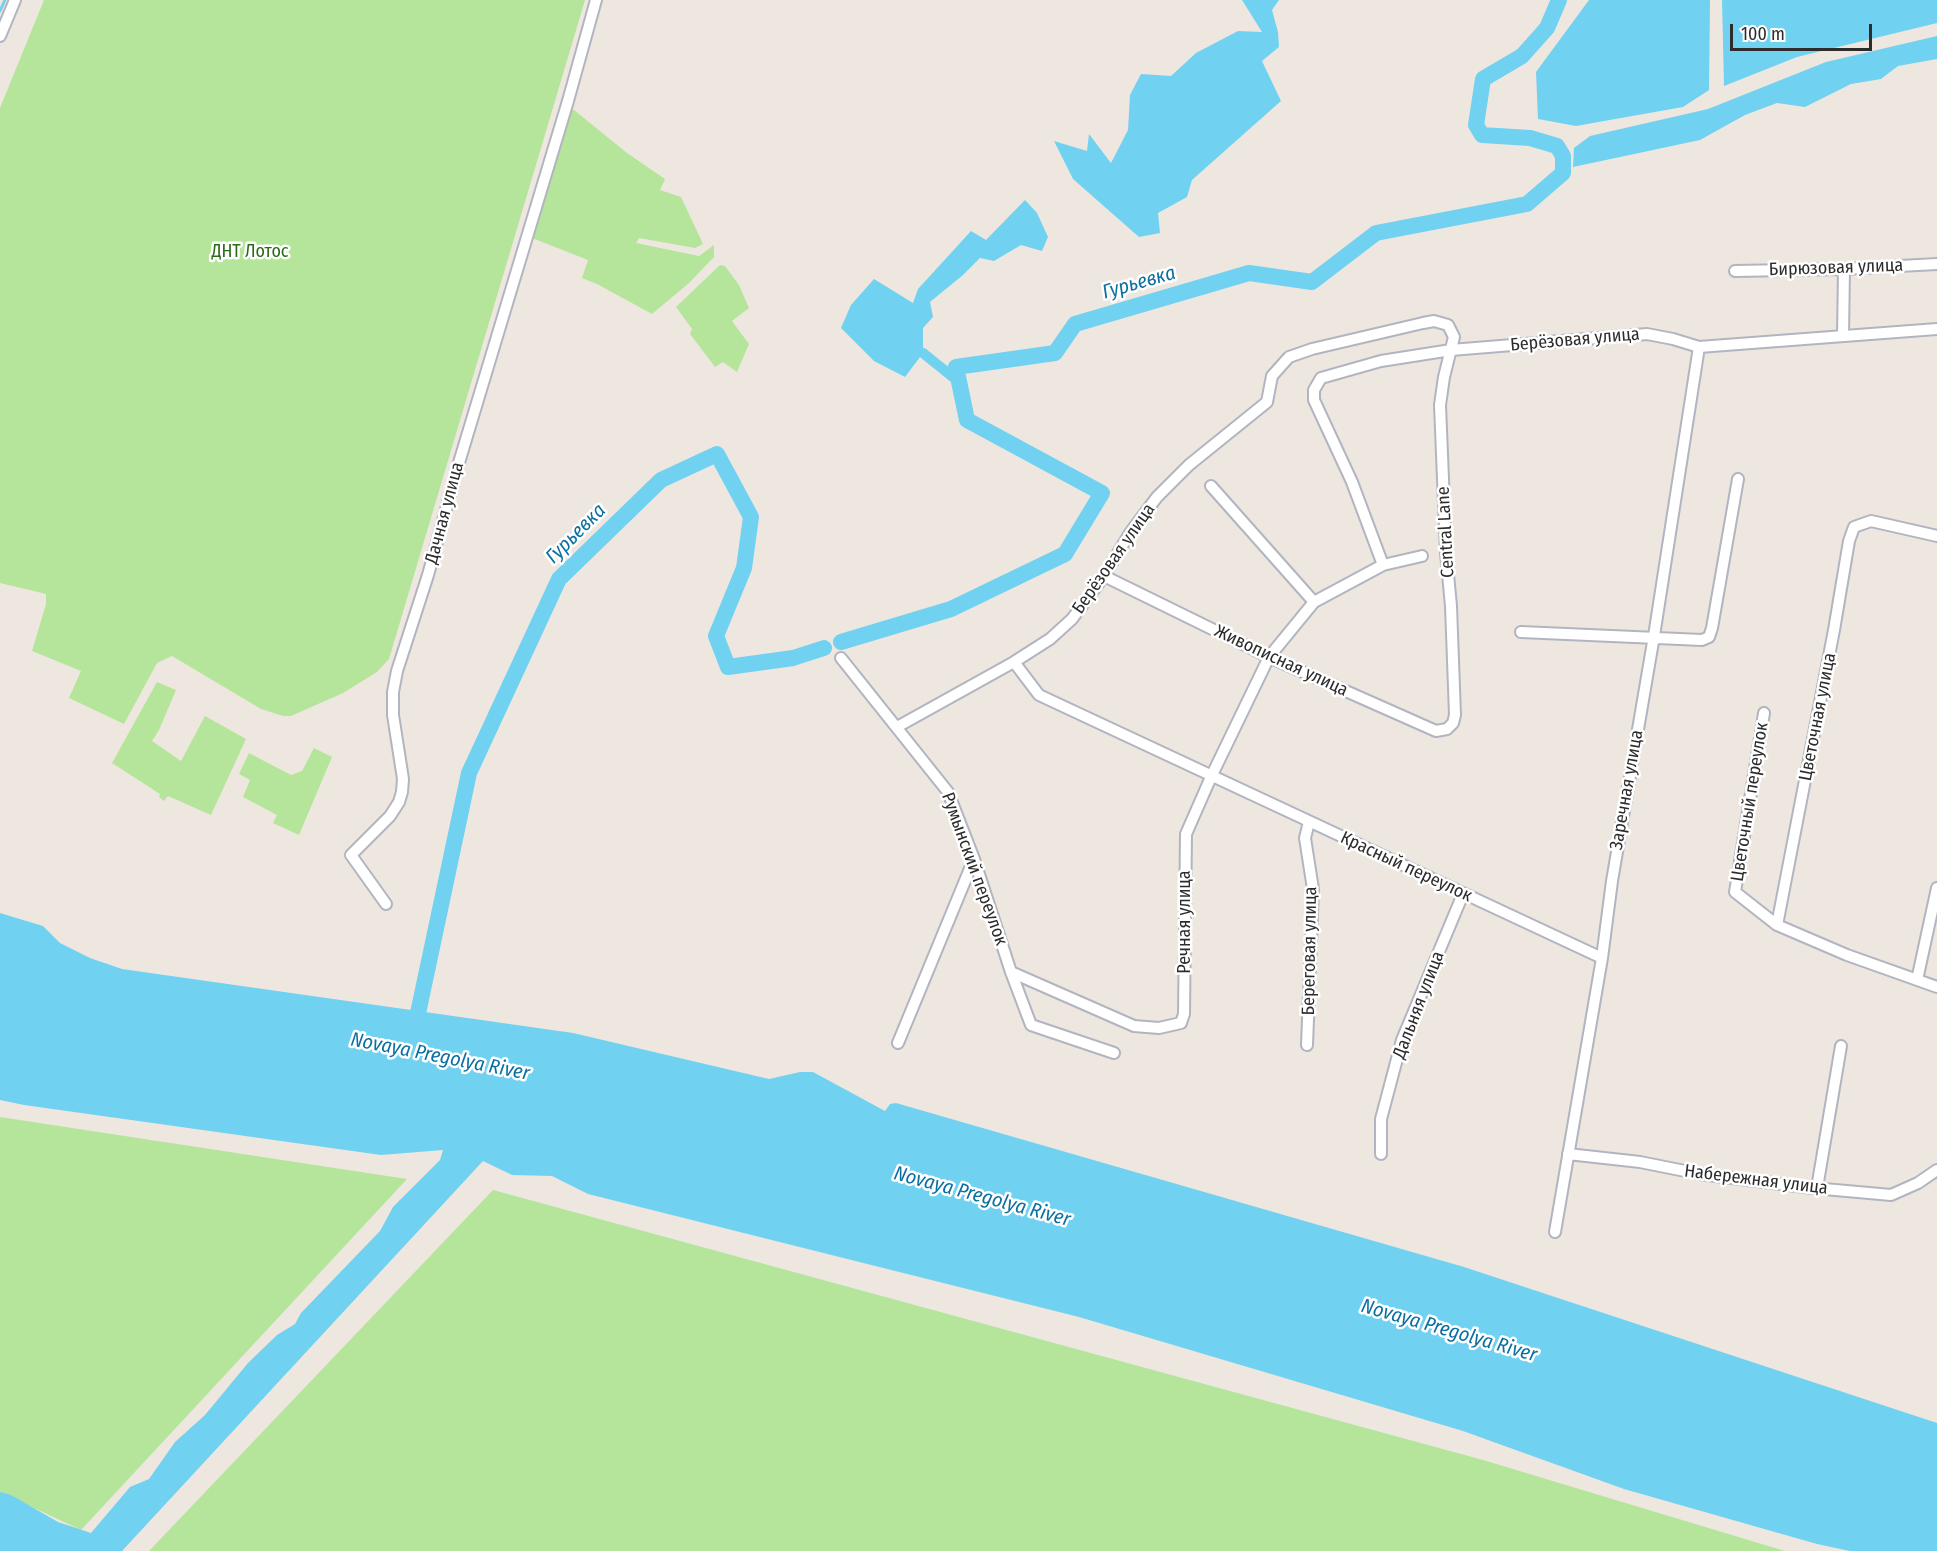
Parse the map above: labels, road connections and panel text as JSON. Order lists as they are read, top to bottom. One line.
{"streets":{"street":["Бирюзовая улица","Берёзовая улица","Дачная улица","Central Lane","Живописная улица","Цветочная улица","Заречная улица","Цветочный переулок","Красный переулок","Румынский переулок","Речная улица","Береговая улица","Дальняя улица","Набережная улица"]},"crossings":[["Берёзовая улица","Central Lane"],["Берёзовая улица","Живописная улица"],["Берёзовая улица","Заречная улица"],["Берёзовая улица","Красный переулок"],["Берёзовая улица","Румынский переулок"],["Central Lane","Живописная улица"],["Живописная улица","Речная улица"],["Цветочная улица","Цветочный переулок"],["Заречная улица","Красный переулок"],["Заречная улица","Набережная улица"],["Красный переулок","Речная улица"],["Красный переулок","Береговая улица"],["Красный переулок","Дальняя улица"],["Румынский переулок","Речная улица"]],"water":["Гурьевка","Novaya Pregolya River"],"parks":["ДНТ Лотос"],"scale_bar":"100 m"}
